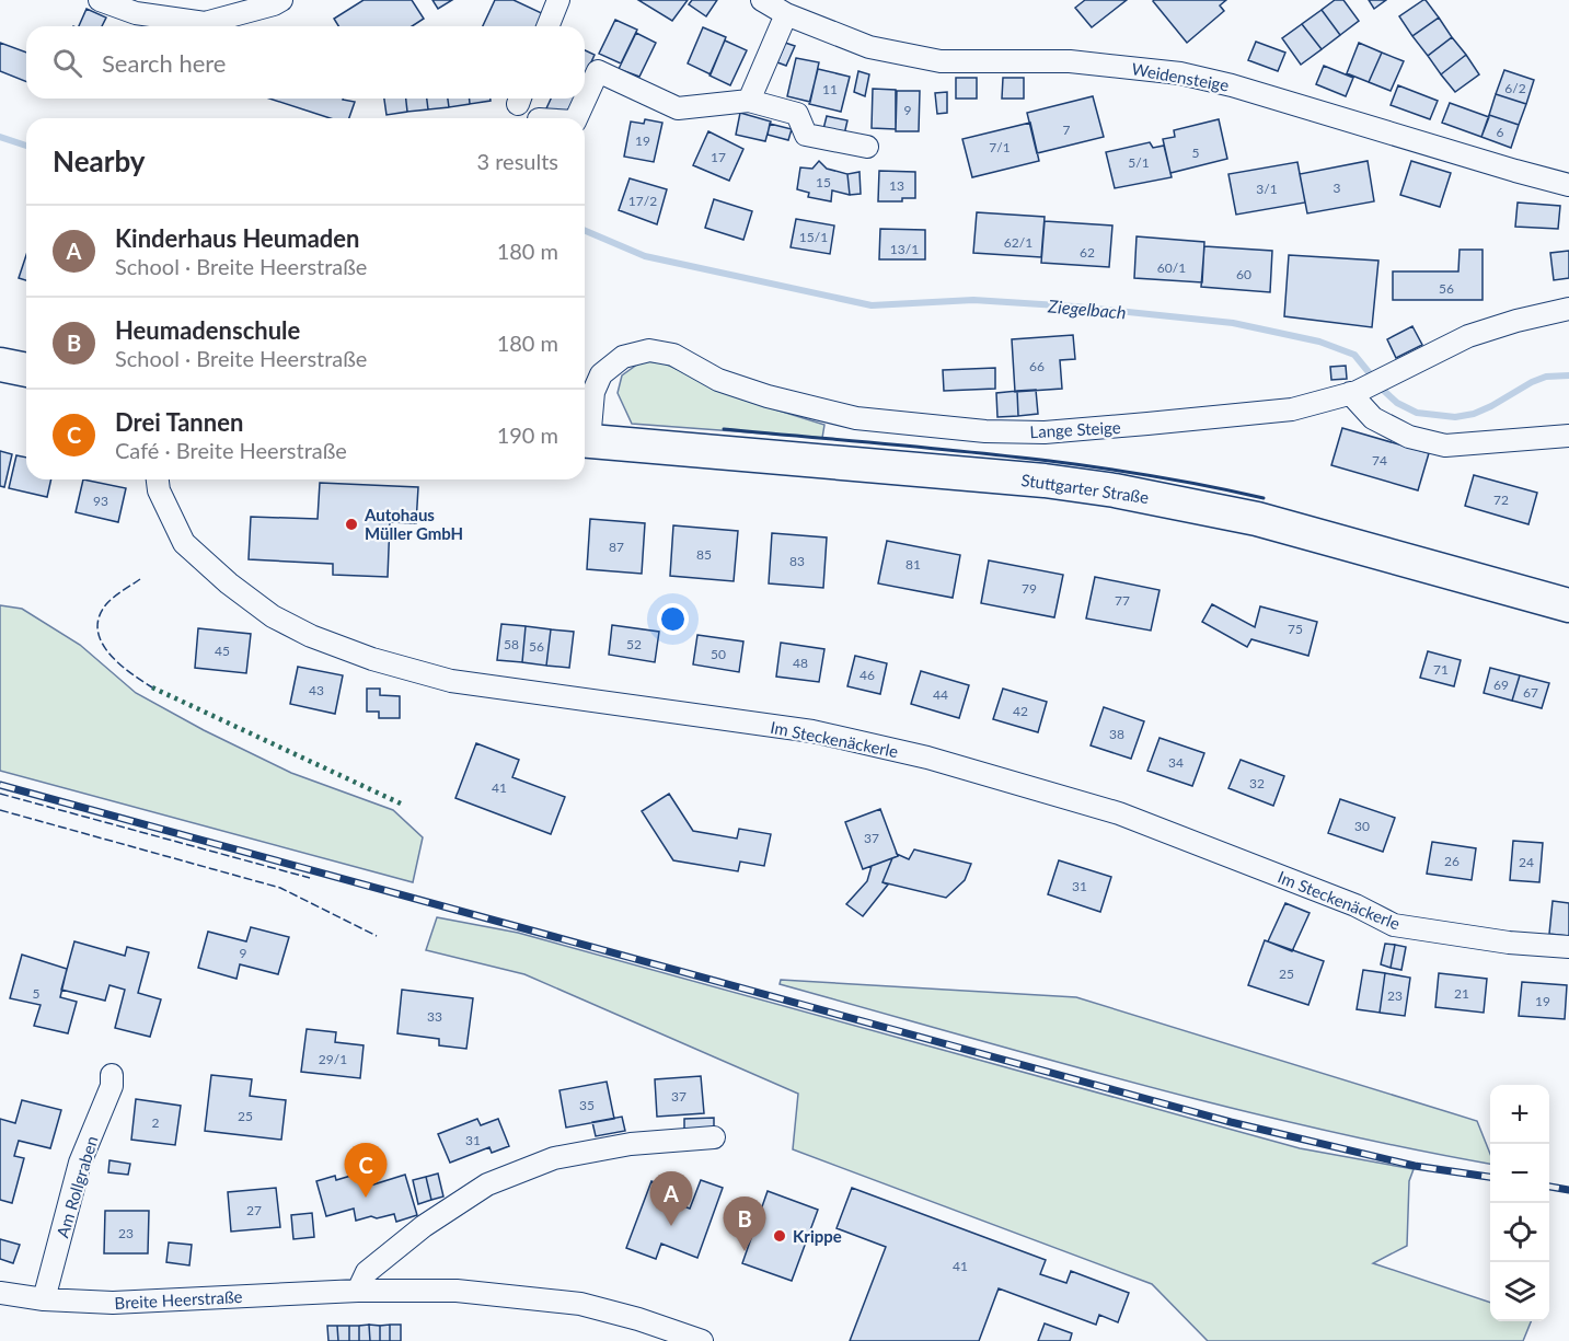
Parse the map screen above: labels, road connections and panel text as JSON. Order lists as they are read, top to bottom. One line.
{"streets":{"main road":["Stuttgarter Straße"],"street":["Weidensteige","Lange Steige","Im Steckenäckerle","Am Rollgraben","Breite Heerstraße"]},"crossings":[["Lange Steige","Stuttgarter Straße"],["Am Rollgraben","Breite Heerstraße"]],"water":["Ziegelbach"],"places":["Autohaus Müller GmbH","Krippe"],"house_numbers":["6/2","11","9","7","6","19","7/1","5","17","5/1","15","13","3","3/1","17/2","15/1","62/1","13/1","62","60/1","60","56","66","74","72","93","87","85","83","81","79","77","75","58","52","56","45","50","48","71","46","69","43","67","44","42","38","34","32","41","30","37","26","24","31","9","25","5","21","23","19","33","29/1","37","35","25","2","31","27","23","41"],"page":{"search":"Search here","heading":["Nearby","3 results"],"list":[{"mark":"A","name":"Kinderhaus Heumaden","note":"School · Breite Heerstraße","value":"180 m"},{"mark":"B","name":"Heumadenschule","note":"School · Breite Heerstraße","value":"180 m"},{"mark":"C","name":"Drei Tannen","note":"Café · Breite Heerstraße","value":"190 m"}],"map_buttons":["+","−"],"pins":["C","A","B"]}}
